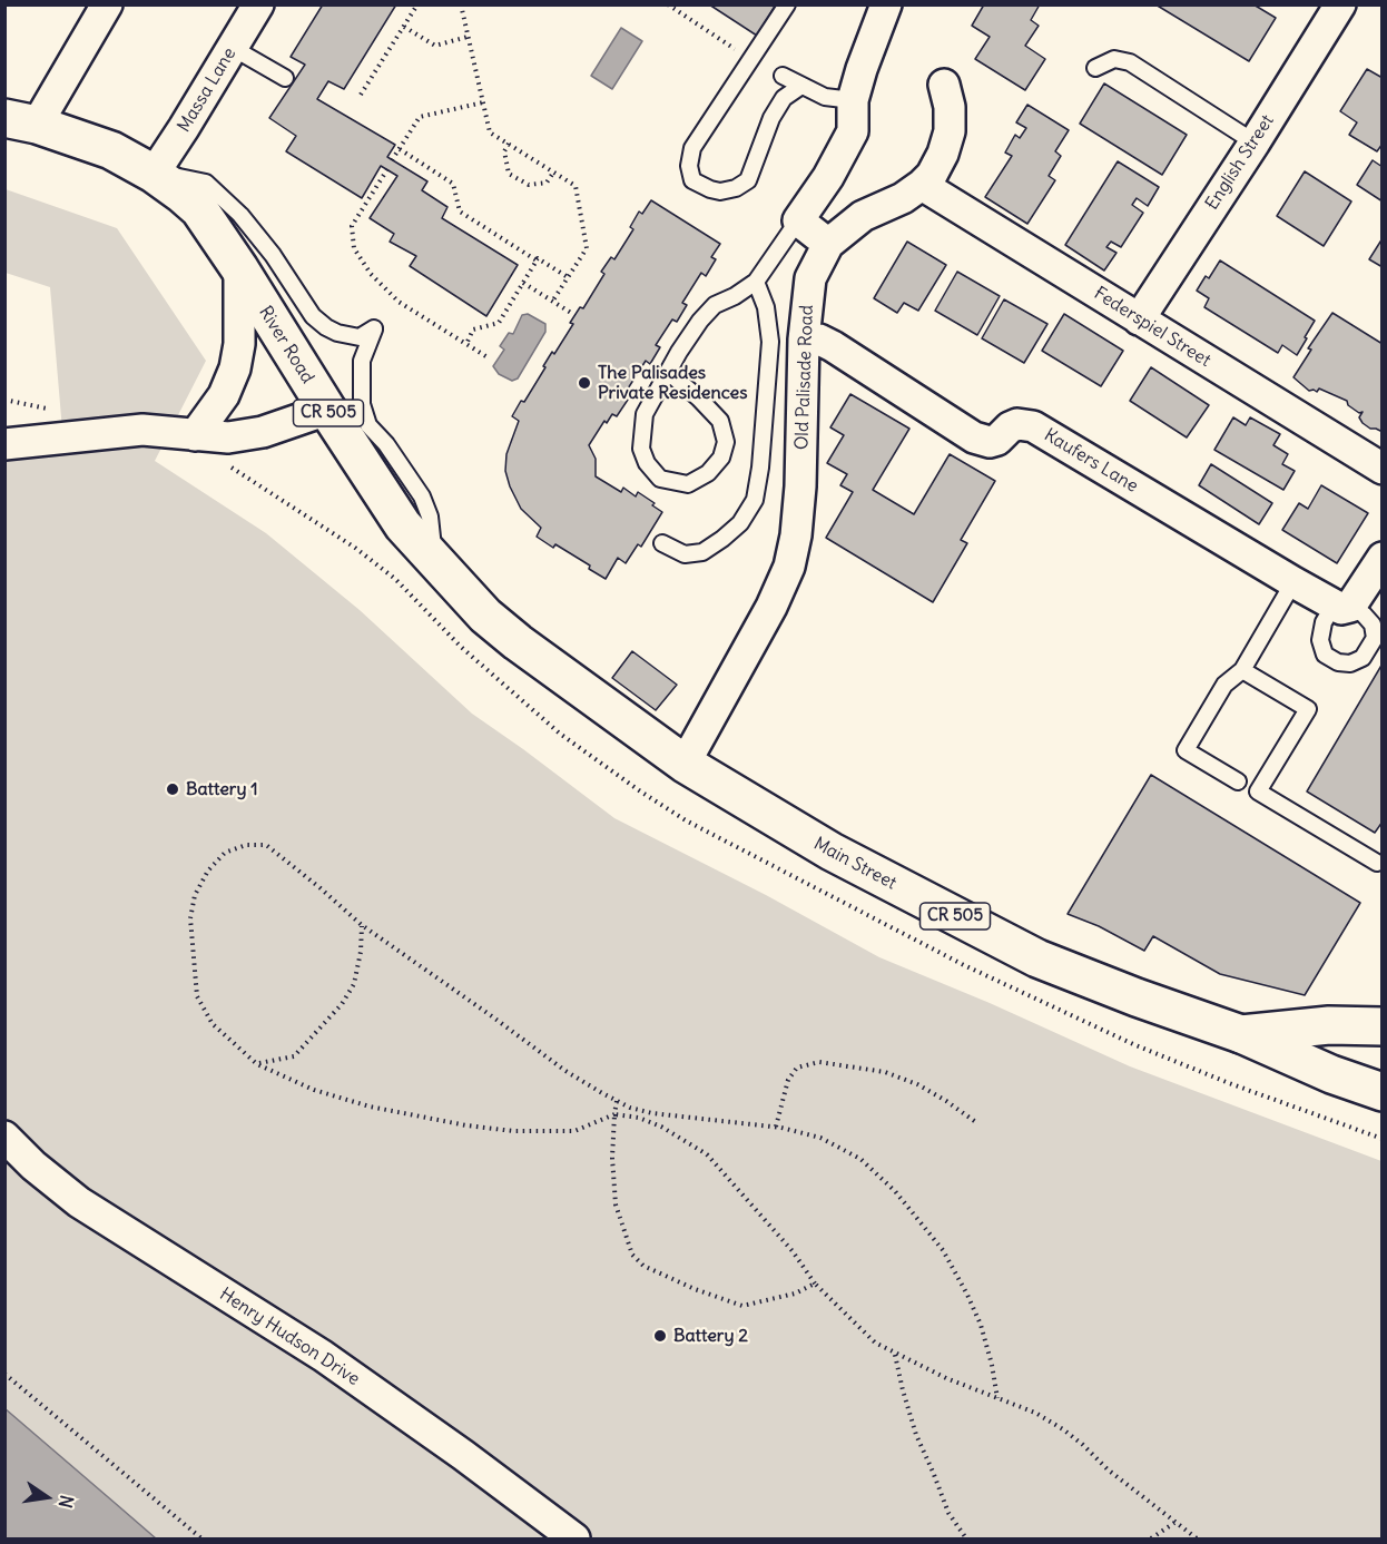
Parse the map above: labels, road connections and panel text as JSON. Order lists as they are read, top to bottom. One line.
{"streets":{"main road":["River Road","CR 505","Main Street"],"street":["Massa Lane","English Street","Federspiel Street","Old Palisade Road","Kaufers Lane","Henry Hudson Drive"]},"crossings":[["Massa Lane","River Road"],["English Street","Federspiel Street"],["River Road","Main Street"],["Old Palisade Road","Kaufers Lane"],["Old Palisade Road","Main Street"],["CR 505","Main Street"]],"places":["The Palisades Private Residences","Battery 1","Battery 2"],"north":"right"}
